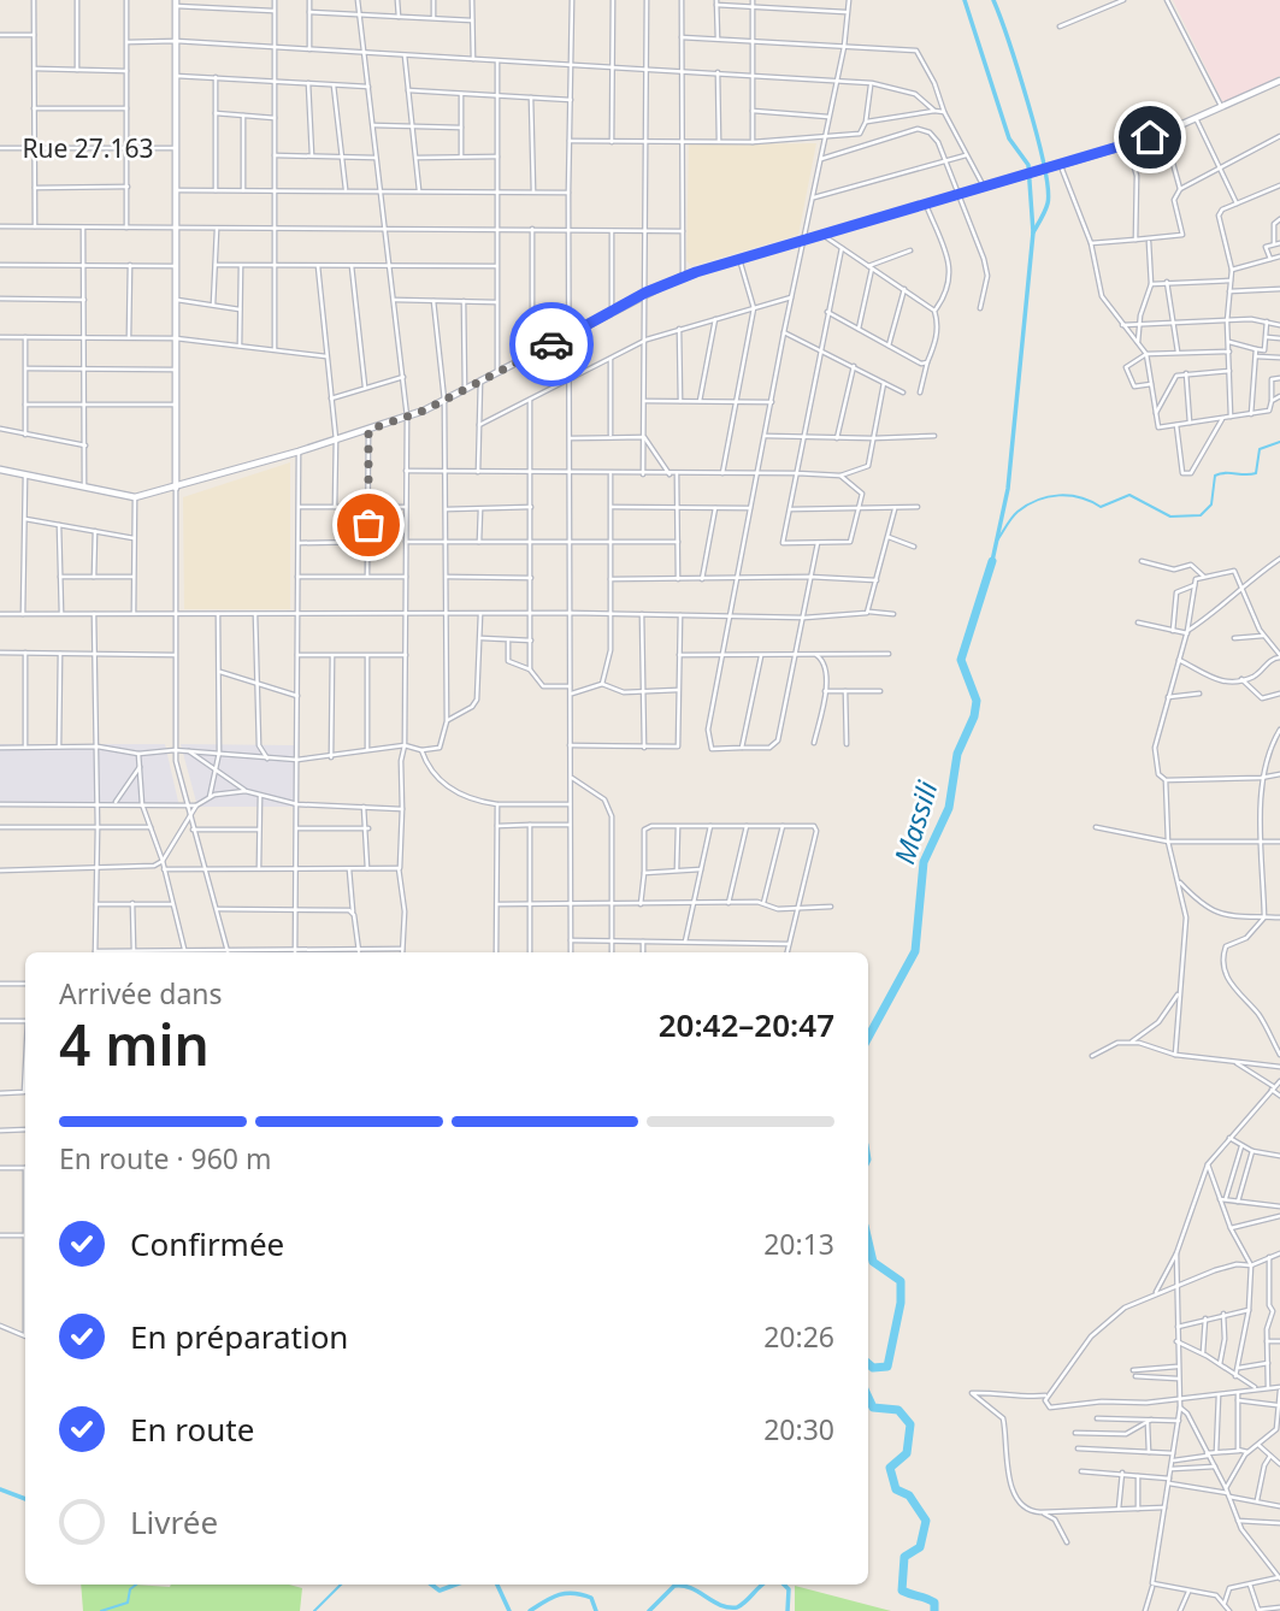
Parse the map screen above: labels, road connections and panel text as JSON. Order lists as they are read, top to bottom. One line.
{"streets":{"street":["Rue 27.163"]},"water":["Massili"],"page":{"heading":["4 min","Arrivée dans","20:42–20:47"],"bar":"En route · 960 m","list":[["Confirmée","20:13"],["En préparation","20:26"],["En route","20:30"],"Livrée"]}}
